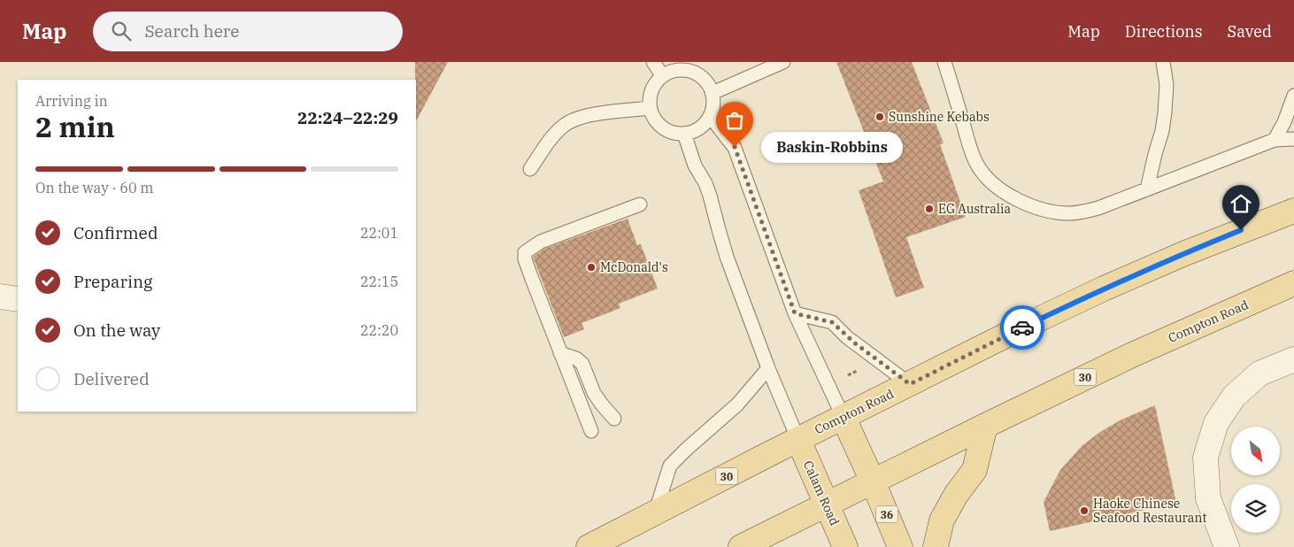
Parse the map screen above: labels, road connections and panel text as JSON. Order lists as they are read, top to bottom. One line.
{"streets":{"main road":["Compton Road","30","Calam Road","36"]},"crossings":[["Compton Road","Calam Road"],["Compton Road","36"]],"places":["Sunshine Kebabs","Baskin-Robbins","EG Australia","McDonald's","Haoke Chinese Seafood Restaurant"],"north":"bottom right","page":{"header":"Map","search":"Search here","nav":["Map","Directions","Saved"],"heading":["2 min","Arriving in","22:24–22:29"],"bubble":"Baskin-Robbins","bar":"On the way · 60 m","list":[["Confirmed","22:01"],["Preparing","22:15"],["On the way","22:20"],"Delivered"]}}
